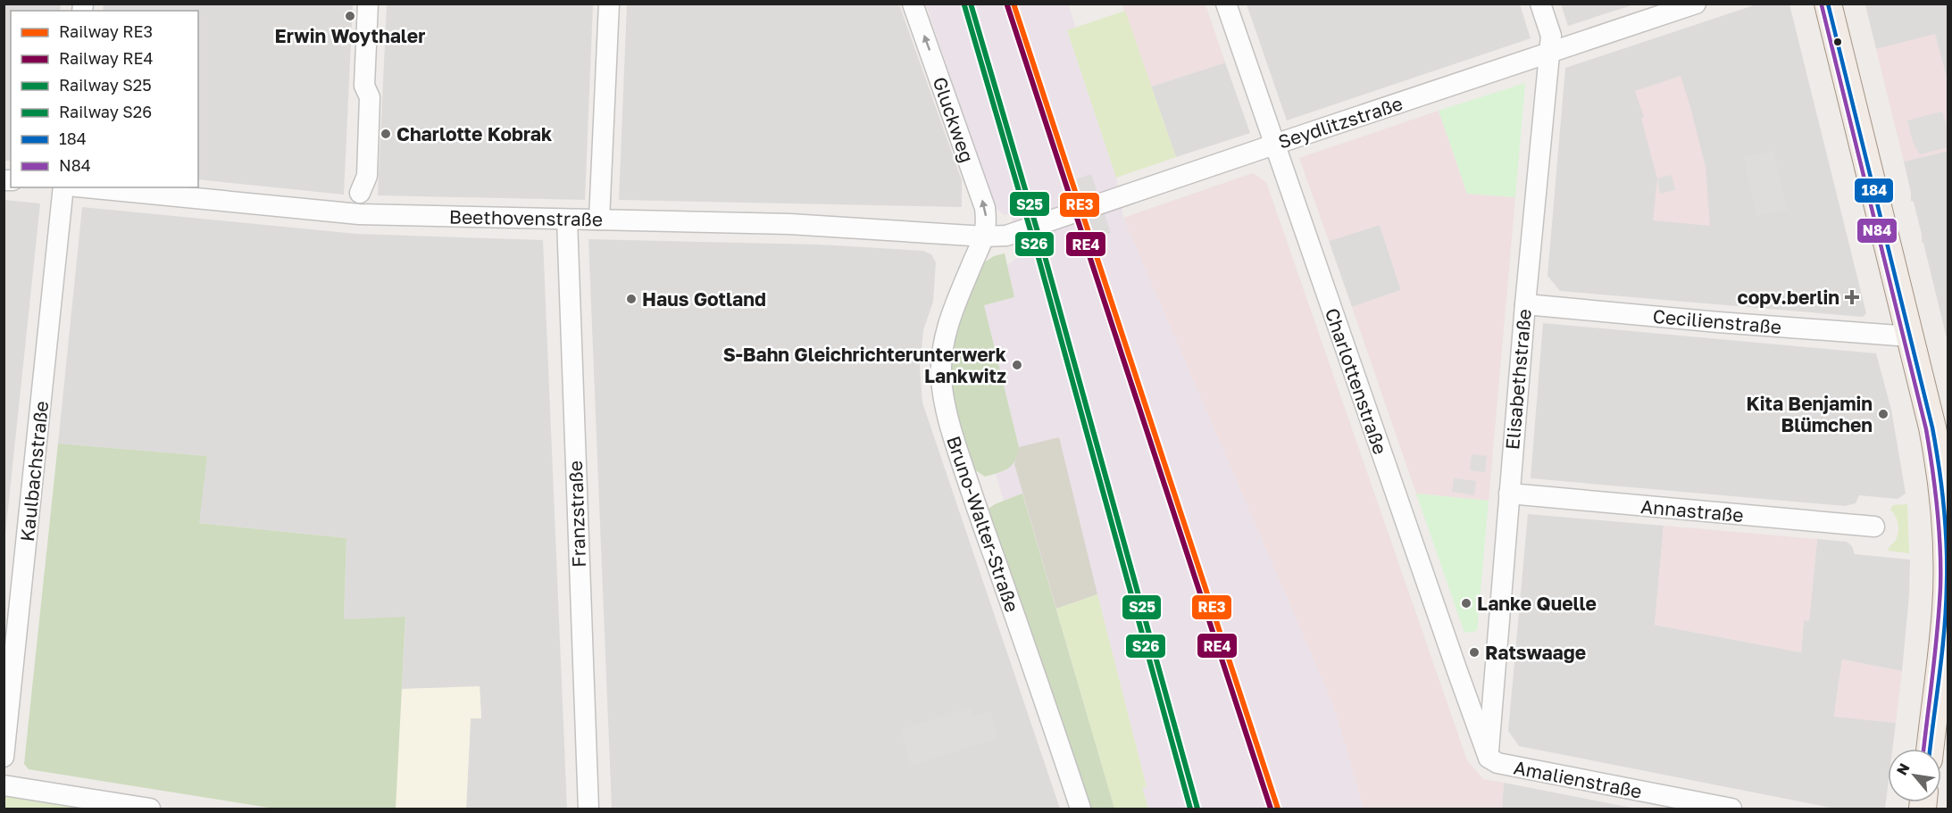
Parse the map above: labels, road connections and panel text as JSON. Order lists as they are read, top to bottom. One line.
{"streets":{"street":["Gluckweg","Seydlitzstraße","Beethovenstraße","Cecilienstraße","Elisabethstraße","Charlottenstraße","Kaulbachstraße","Annastraße","Franzstraße","Bruno-Walter-Straße","Amalienstraße"]},"crossings":[["Gluckweg","Seydlitzstraße"],["Gluckweg","Beethovenstraße"],["Gluckweg","Bruno-Walter-Straße"],["Seydlitzstraße","Beethovenstraße"],["Seydlitzstraße","Elisabethstraße"],["Seydlitzstraße","Charlottenstraße"],["Seydlitzstraße","Bruno-Walter-Straße"],["Beethovenstraße","Franzstraße"],["Beethovenstraße","Bruno-Walter-Straße"],["Cecilienstraße","Elisabethstraße"],["Elisabethstraße","Charlottenstraße"],["Elisabethstraße","Annastraße"],["Elisabethstraße","Amalienstraße"],["Charlottenstraße","Amalienstraße"]],"one_way":["Gluckweg"],"places":{"other":["Erwin Woythaler","Charlotte Kobrak","Haus Gotland","S-Bahn Gleichrichterunterwerk Lankwitz","Kita Benjamin Blümchen","Lanke Quelle","Ratswaage"],"health":["copv.berlin"]},"lines":["rail line RE3","rail line S25","transit line 184","rail line RE4","rail line S26","transit line N84"],"legend":["Railway RE3","Railway RE4","Railway S25","Railway S26","184","N84"],"north":"top left"}
